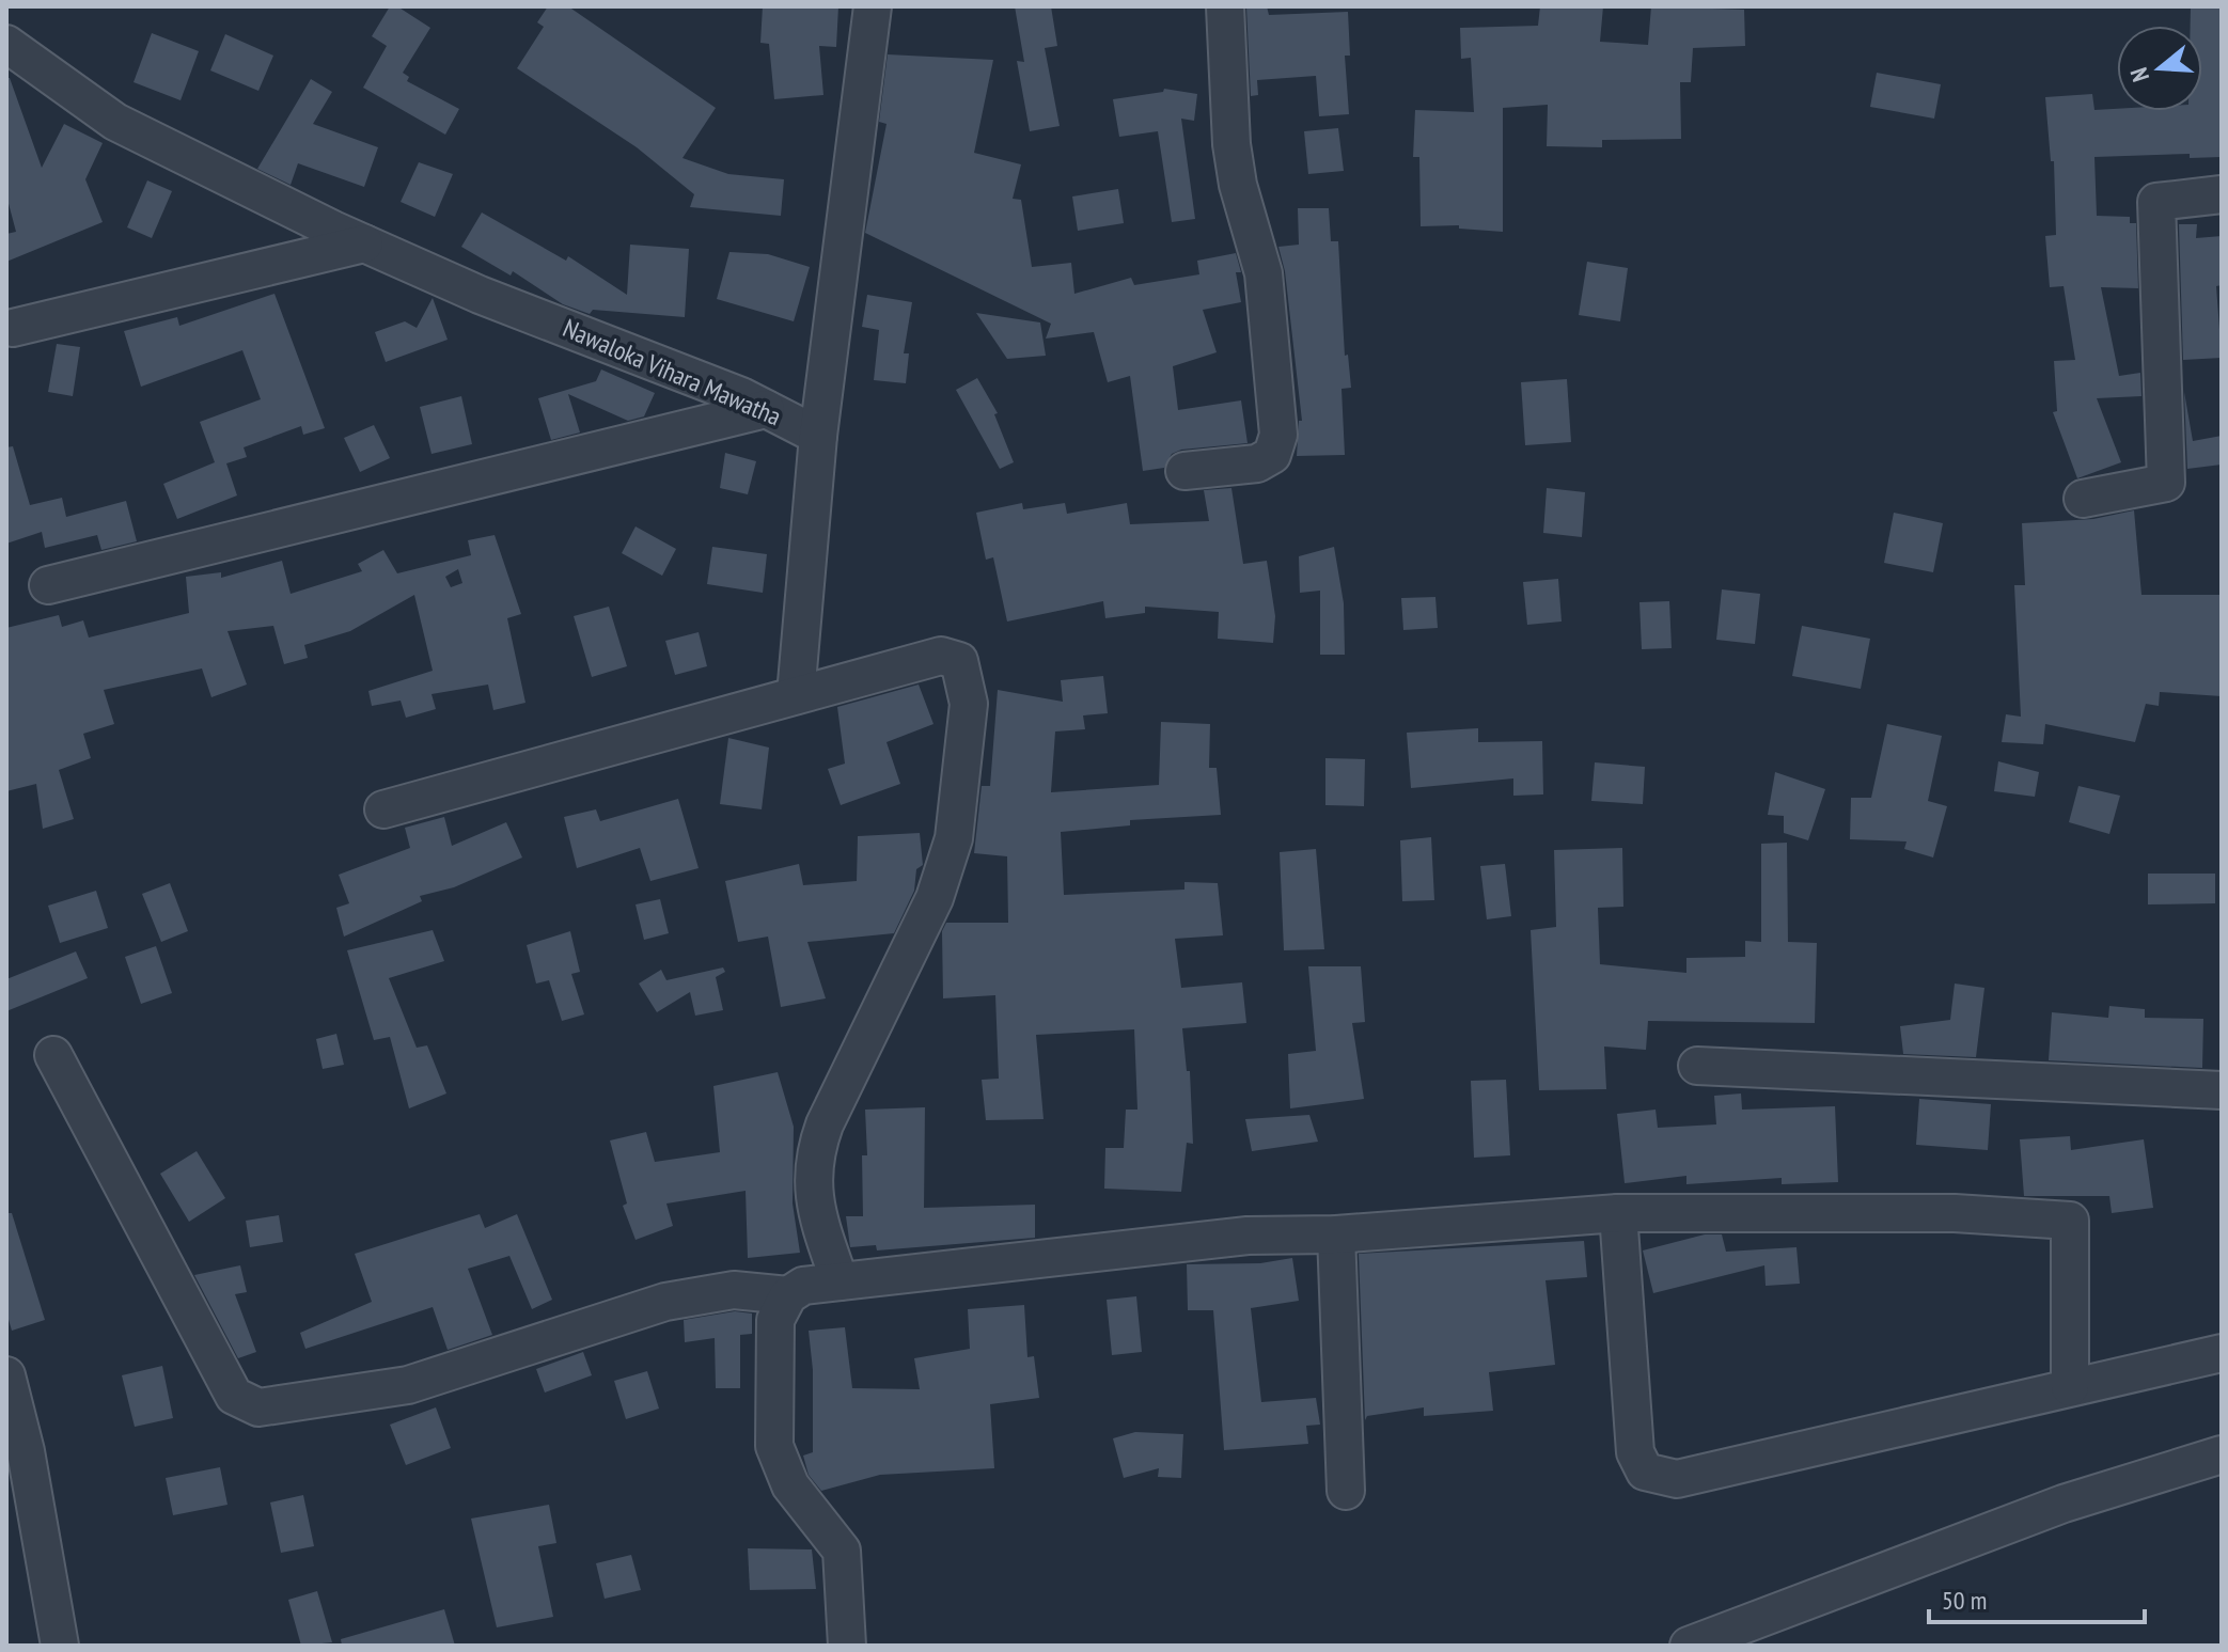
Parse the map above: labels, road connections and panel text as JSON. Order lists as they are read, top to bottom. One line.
{"streets":{"street":["Nawaloka Vihara Mawatha"]},"scale_bar":"50 m","north":"left"}
